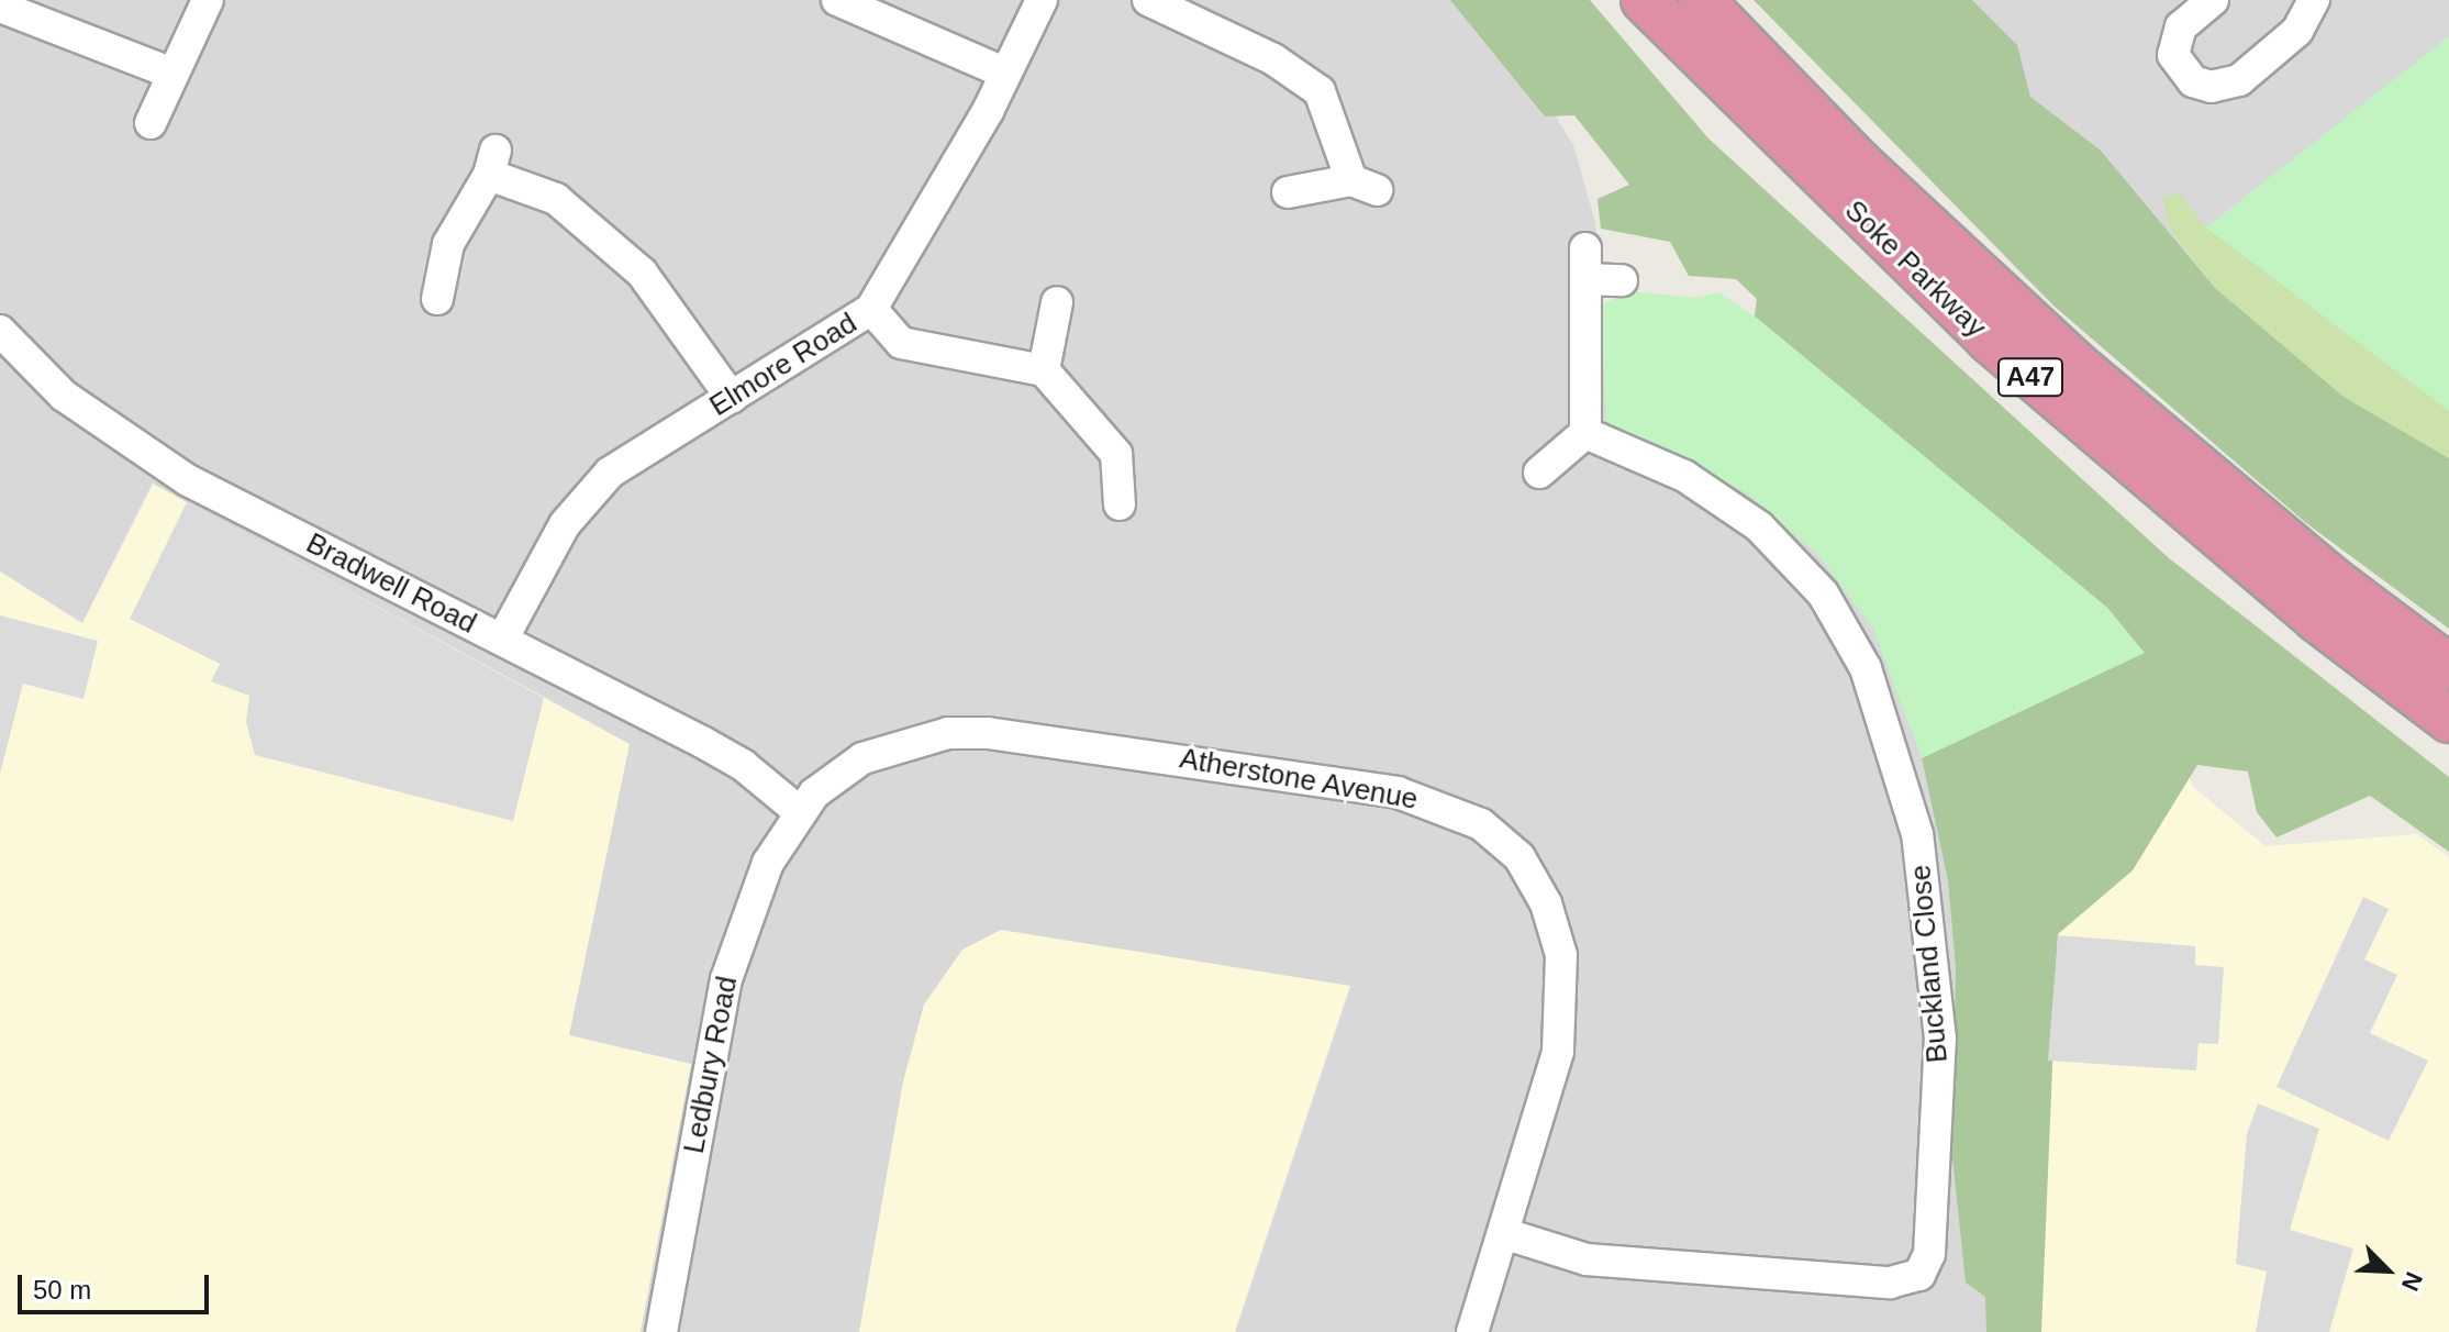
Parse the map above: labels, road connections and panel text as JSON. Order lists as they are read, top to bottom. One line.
{"streets":{"highway":["Soke Parkway","A47"],"street":["Elmore Road","Bradwell Road","Atherstone Avenue","Buckland Close","Ledbury Road"]},"crossings":[["Elmore Road","Bradwell Road"],["Bradwell Road","Atherstone Avenue"],["Bradwell Road","Ledbury Road"],["Atherstone Avenue","Buckland Close"],["Atherstone Avenue","Ledbury Road"]],"scale_bar":"50 m","north":"bottom right"}
